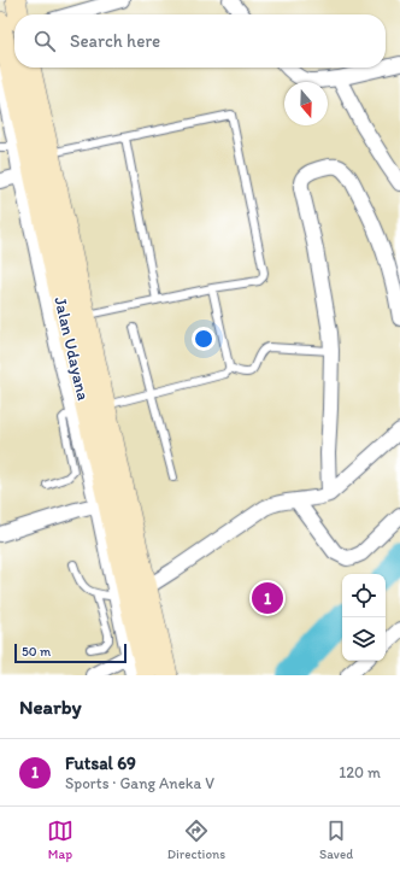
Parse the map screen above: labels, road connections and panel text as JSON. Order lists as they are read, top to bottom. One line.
{"streets":{"main road":["Jalan Udayana"]},"scale_bar":"50 m","north":"bottom","page":{"search":"Search here","pins":"1","scale":"50 m","heading":"Nearby","list":[{"mark":"1","name":"Futsal 69","note":"Sports · Gang Aneka V","value":"120 m"}],"nav":["Map","Directions","Saved"]}}
